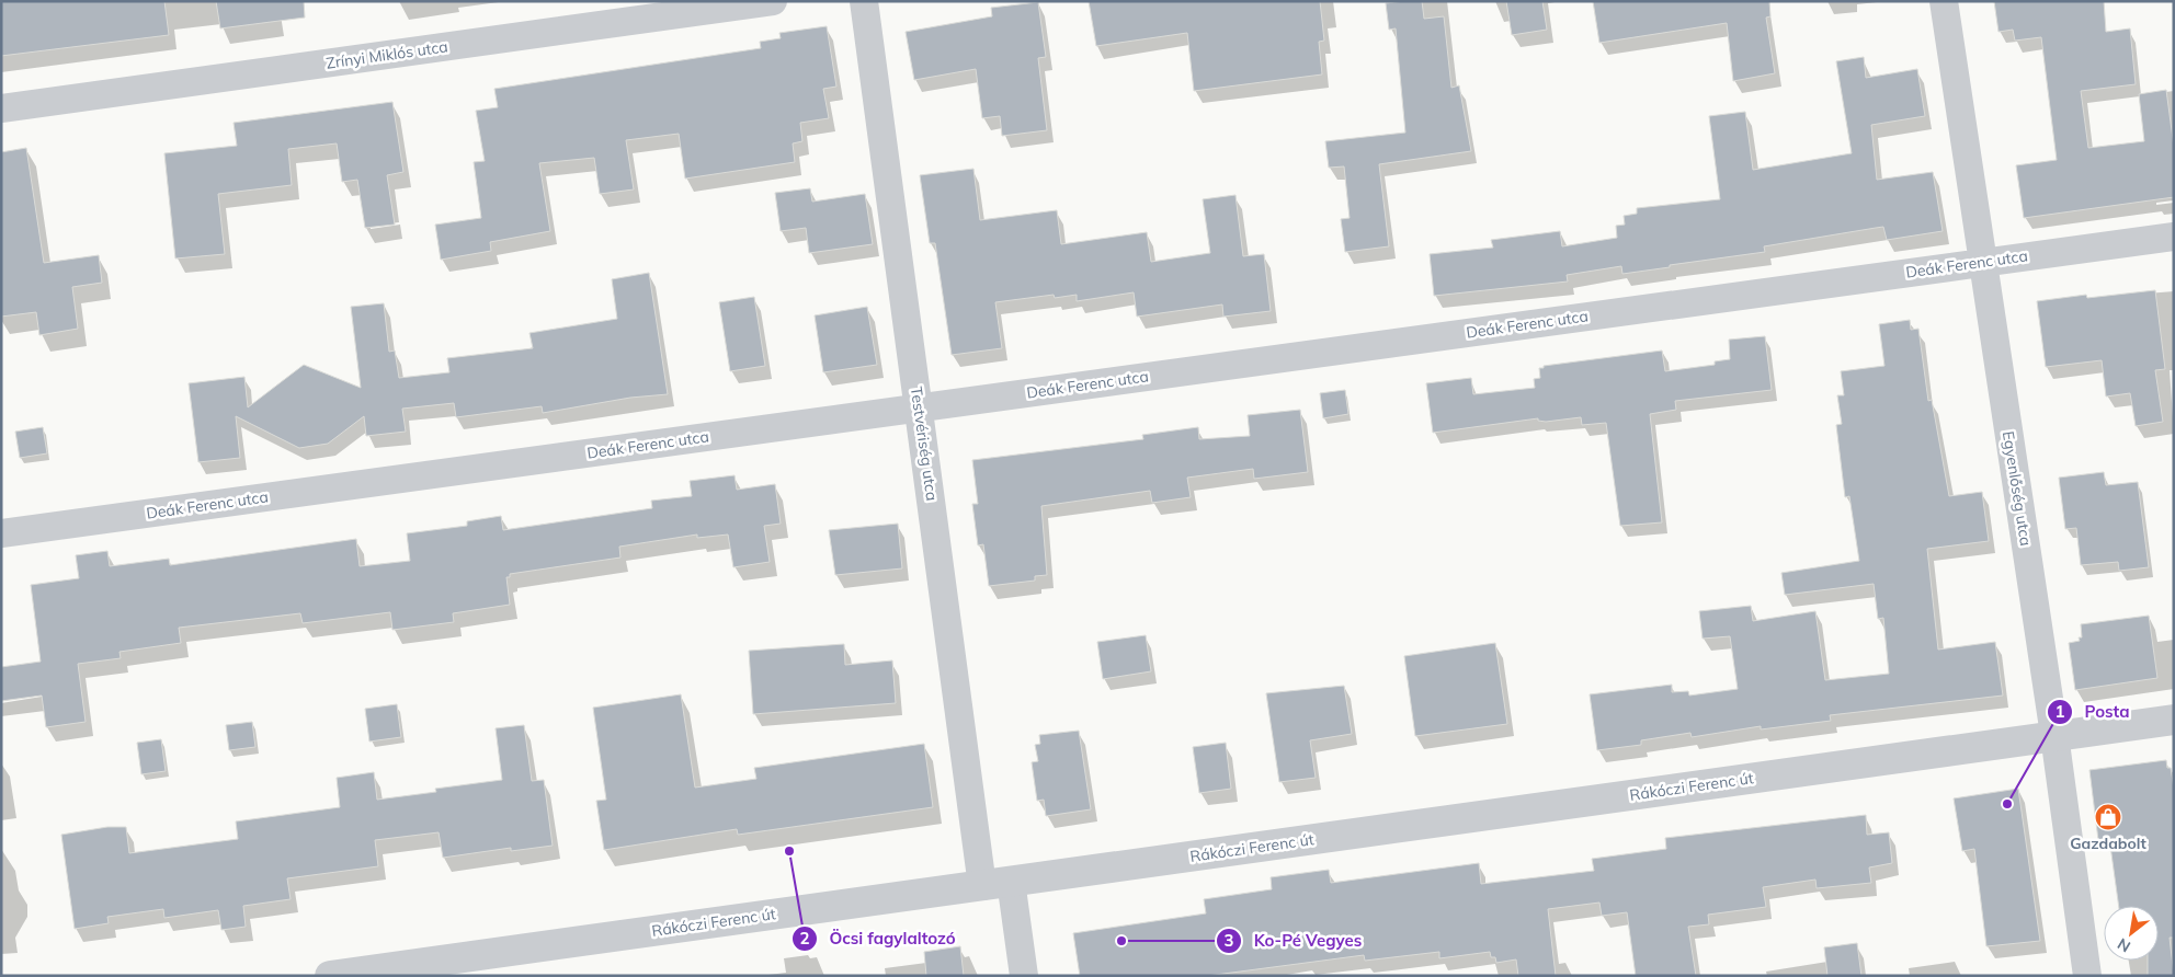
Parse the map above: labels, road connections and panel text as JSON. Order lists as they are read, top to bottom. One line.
{"streets":{"street":["Zrínyi Miklós utca","Deák Ferenc utca","Testvériség utca","Egyenlőség utca","Rákóczi Ferenc út"]},"crossings":[["Deák Ferenc utca","Testvériség utca"],["Deák Ferenc utca","Egyenlőség utca"],["Testvériség utca","Rákóczi Ferenc út"],["Egyenlőség utca","Rákóczi Ferenc út"]],"places":{"other":["Posta","Öcsi fagylaltozó","Ko-Pé Vegyes"],"shop":["Gazdabolt"]},"north":"bottom left"}
